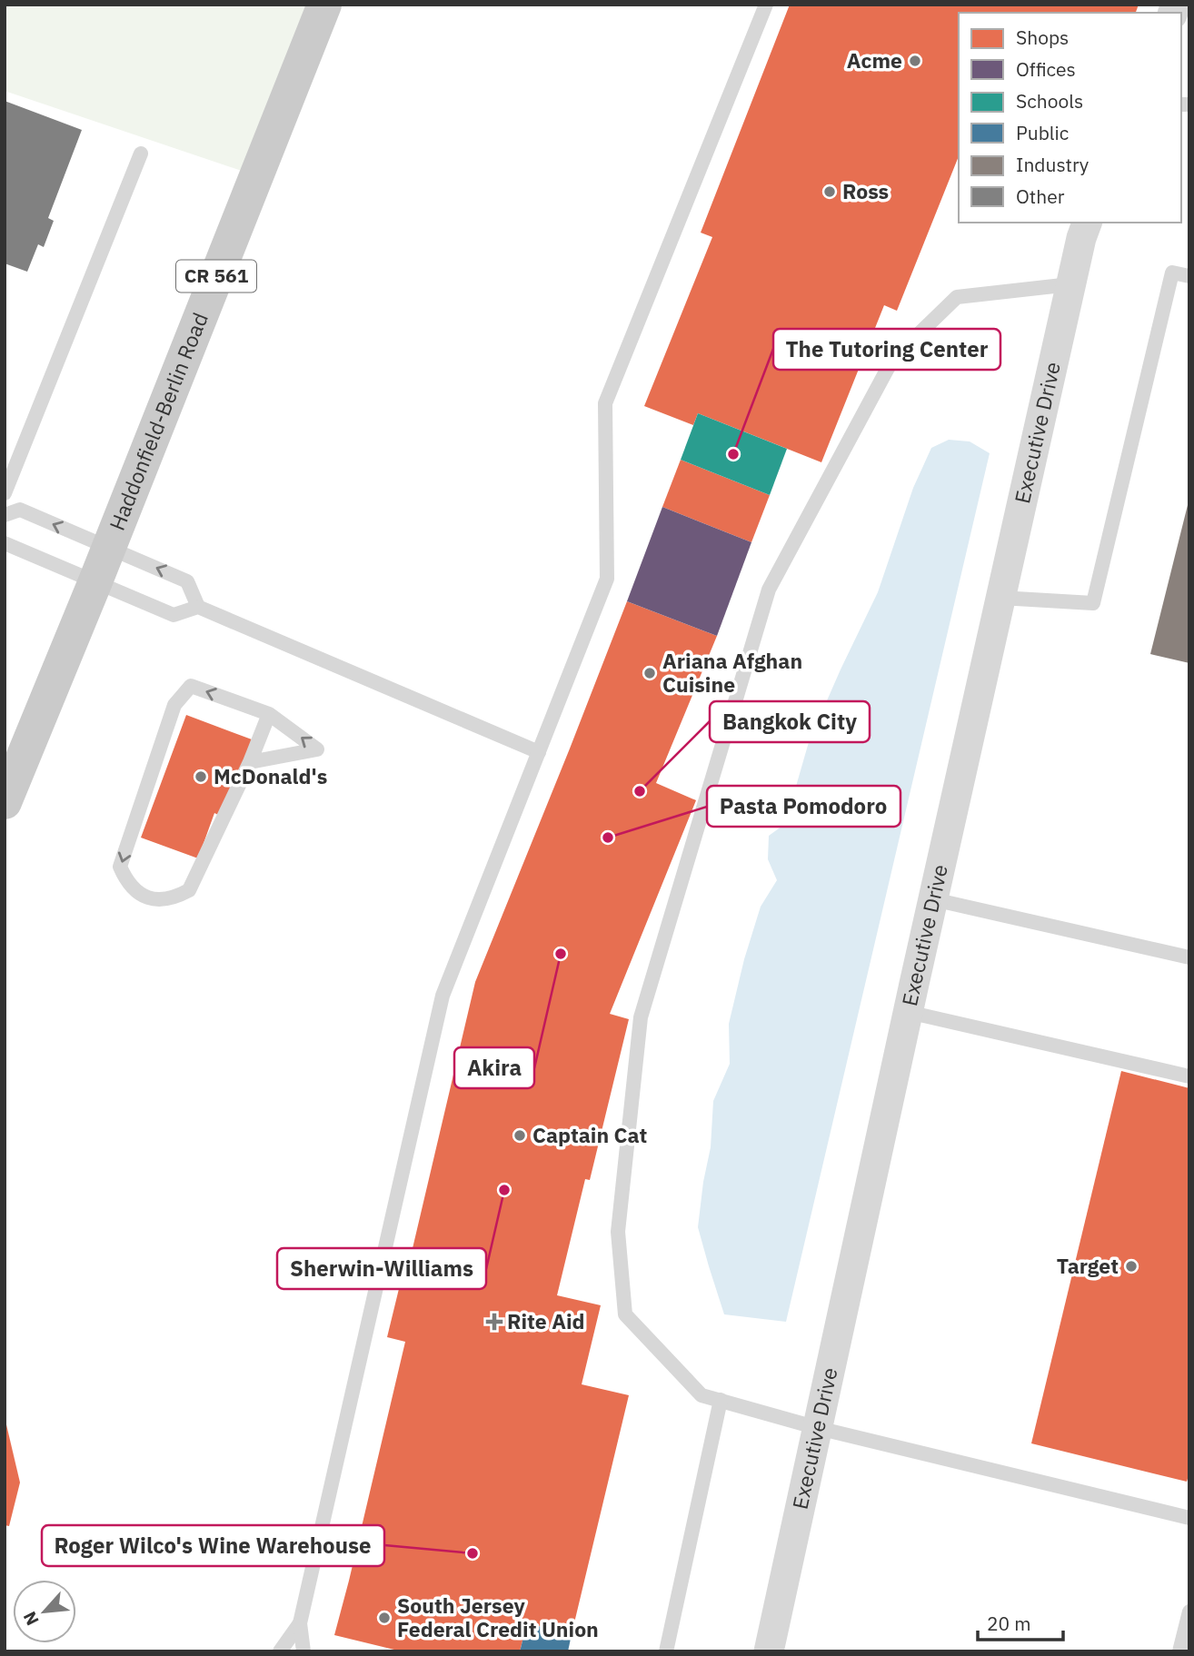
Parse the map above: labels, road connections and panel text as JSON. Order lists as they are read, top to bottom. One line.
{"streets":{"main road":["CR 561","Haddonfield-Berlin Road"],"street":["Executive Drive"]},"places":{"other":["Acme","Ross","The Tutoring Center","Ariana Afghan Cuisine","McDonald's","Bangkok City","Pasta Pomodoro","Akira","Captain Cat","Sherwin-Williams","Target","Roger Wilco's Wine Warehouse","South Jersey Federal Credit Union"],"health":["Rite Aid"]},"legend":["Shops","Offices","Schools","Public","Industry","Other"],"scale_bar":"20 m","north":"bottom left"}
